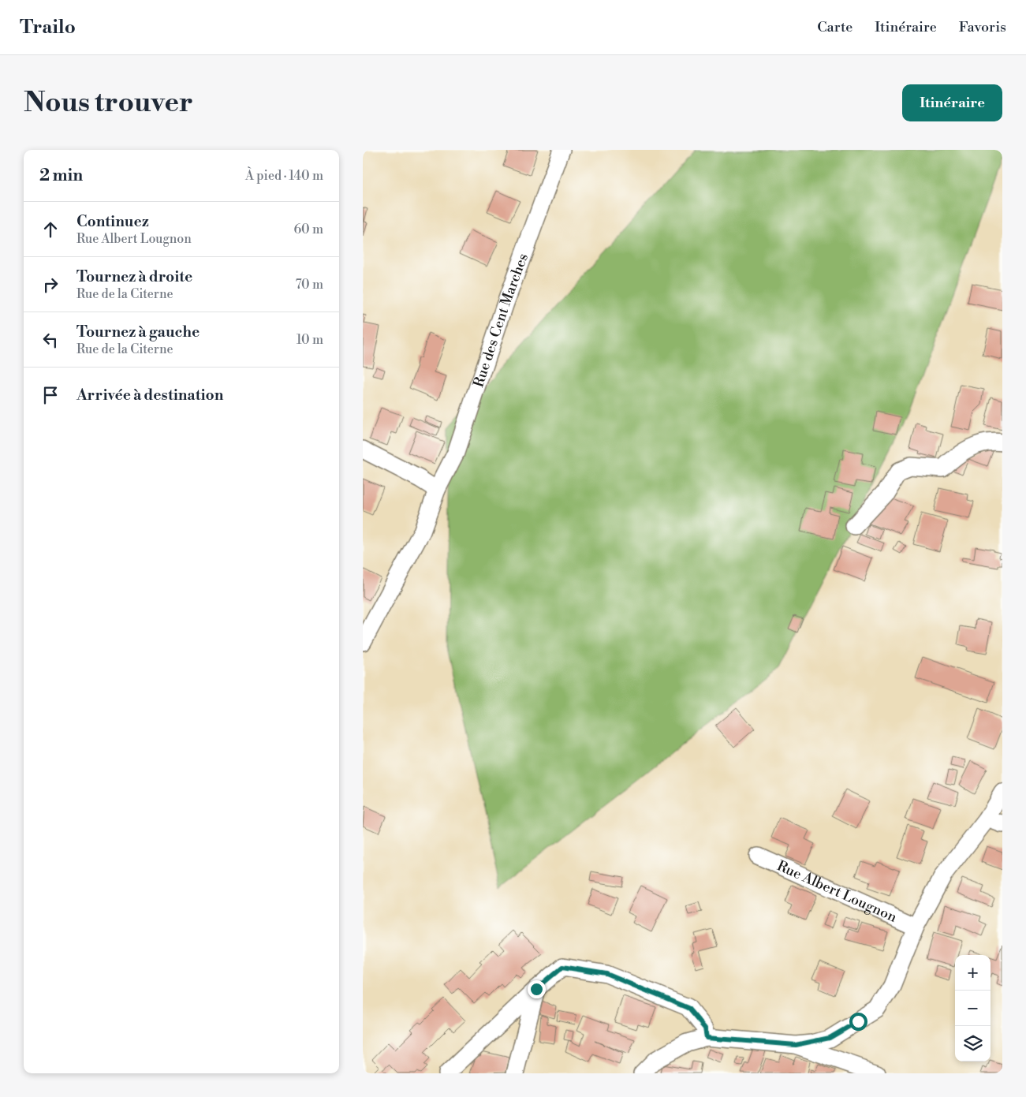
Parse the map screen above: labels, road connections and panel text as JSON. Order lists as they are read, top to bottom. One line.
{"streets":{"street":["Rue des Cent Marches","Rue Albert Lougnon"]},"page":{"header":"Trailo","nav":["Carte","Itinéraire","Favoris"],"buttons":"Itinéraire","title":"Nous trouver","heading":["2 min","À pied · 140 m"],"list":[["Continuez","Rue Albert Lougnon","60 m"],["Tournez à droite","Rue de la Citerne","70 m"],["Tournez à gauche","Rue de la Citerne","10 m"],"Arrivée à destination"],"map_buttons":["+","−"]}}
